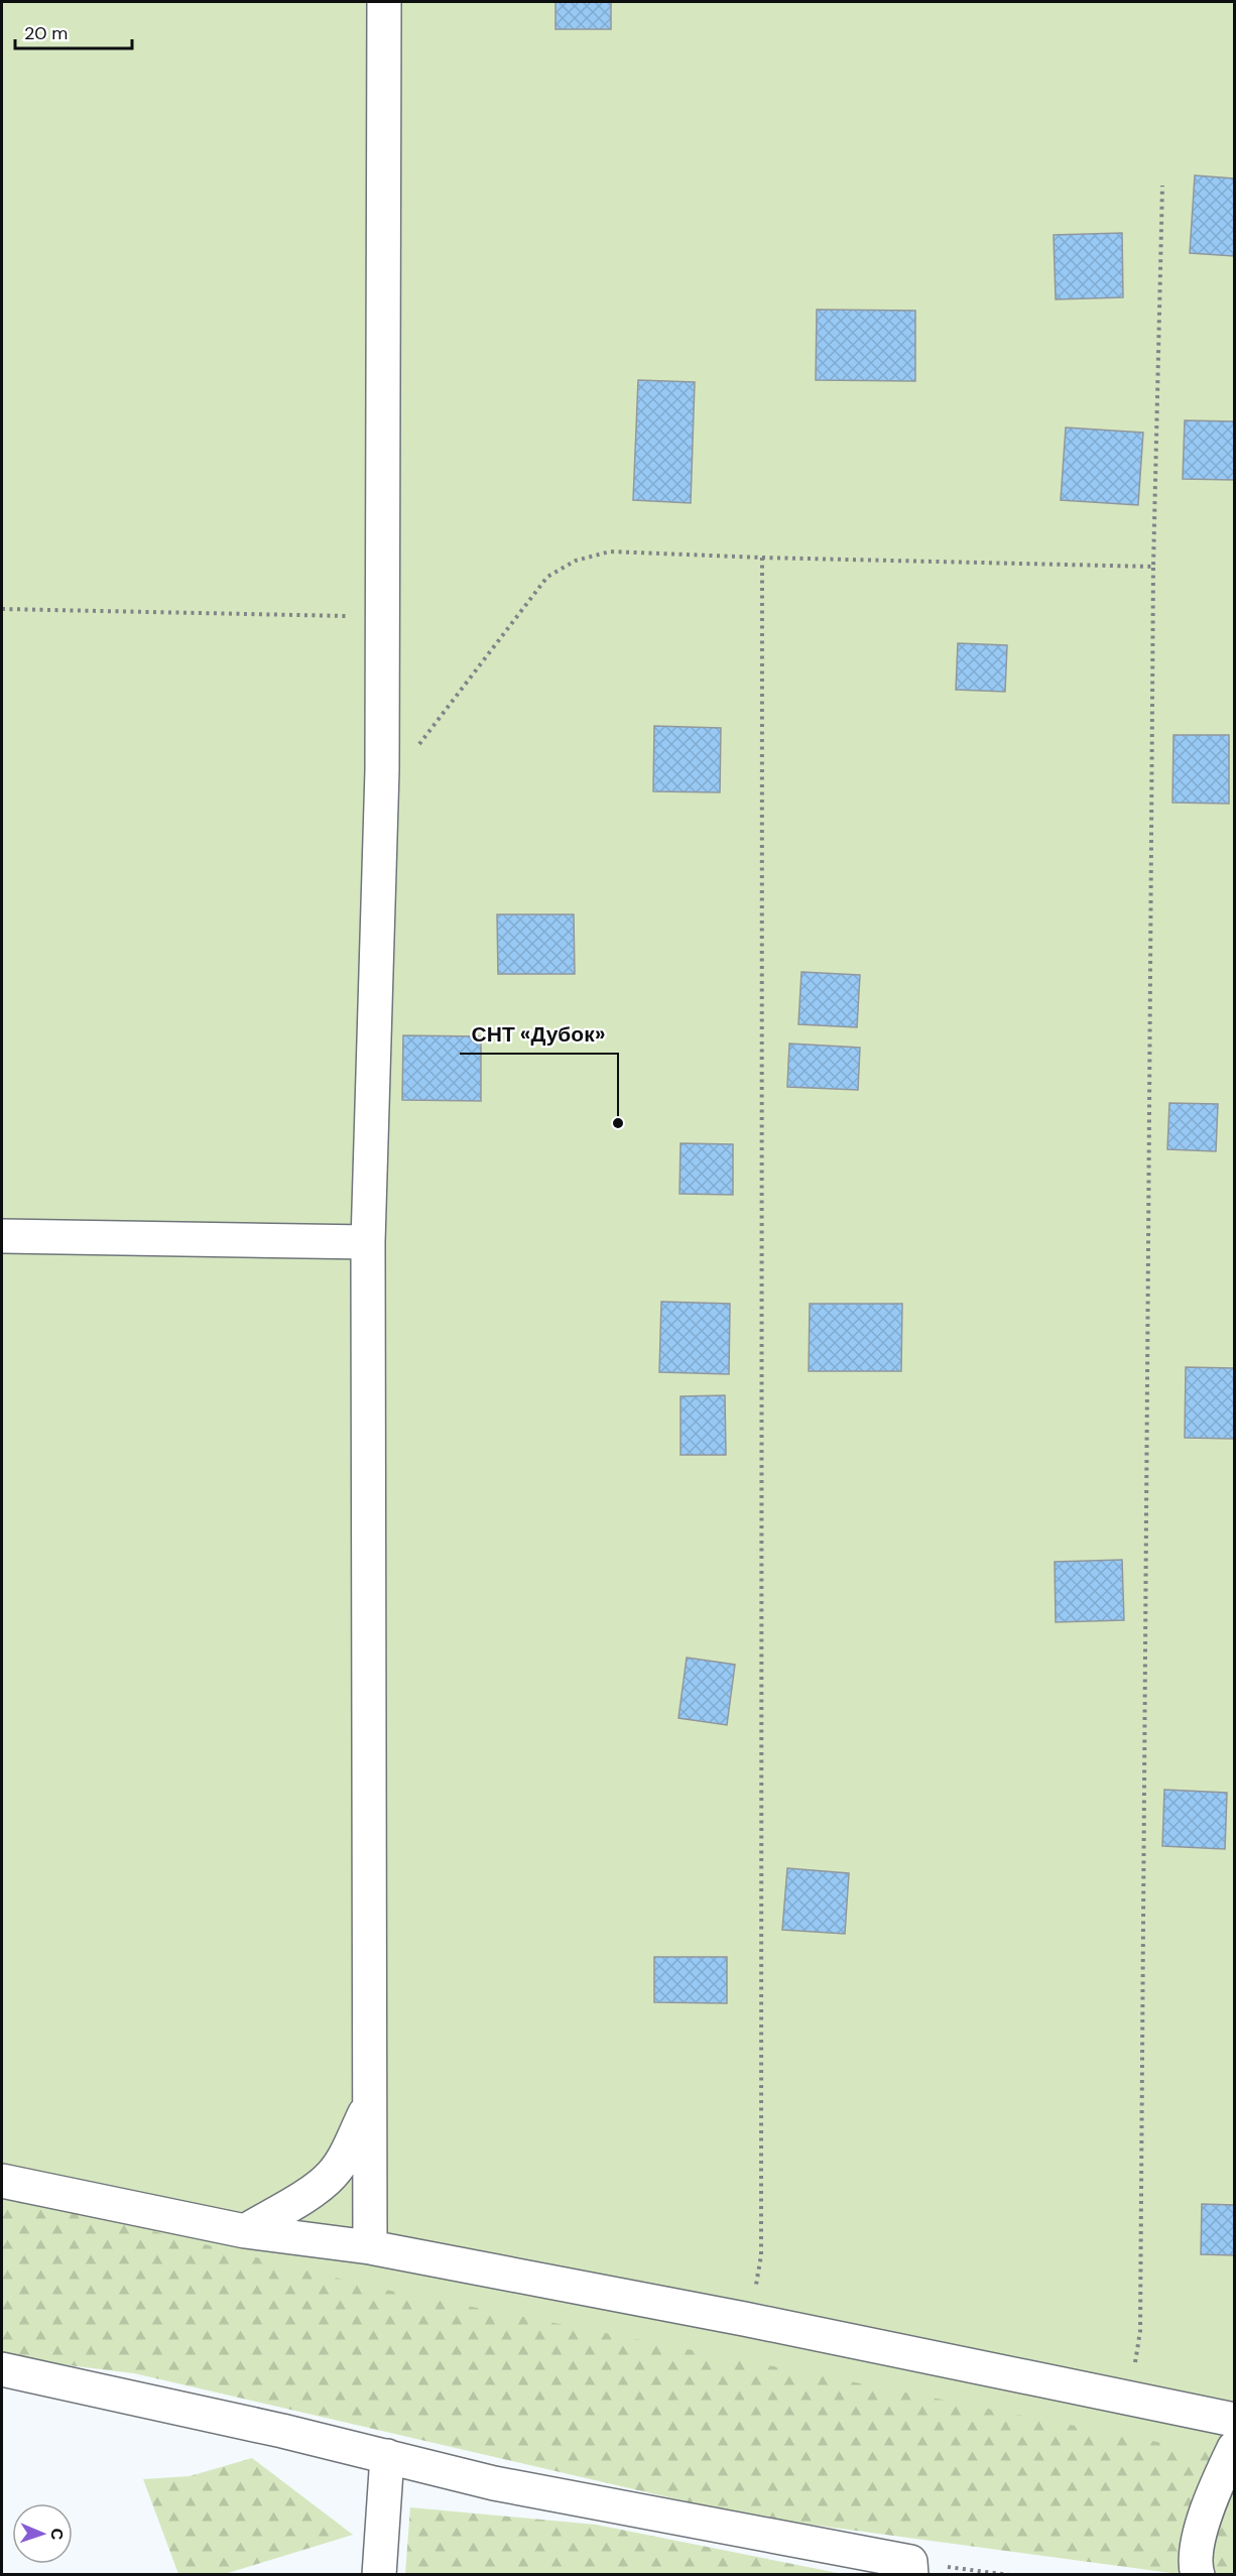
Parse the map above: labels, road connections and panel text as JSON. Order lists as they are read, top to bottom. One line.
{"places":["СНТ «Дубок»"],"scale_bar":"20 m","north":"right"}
